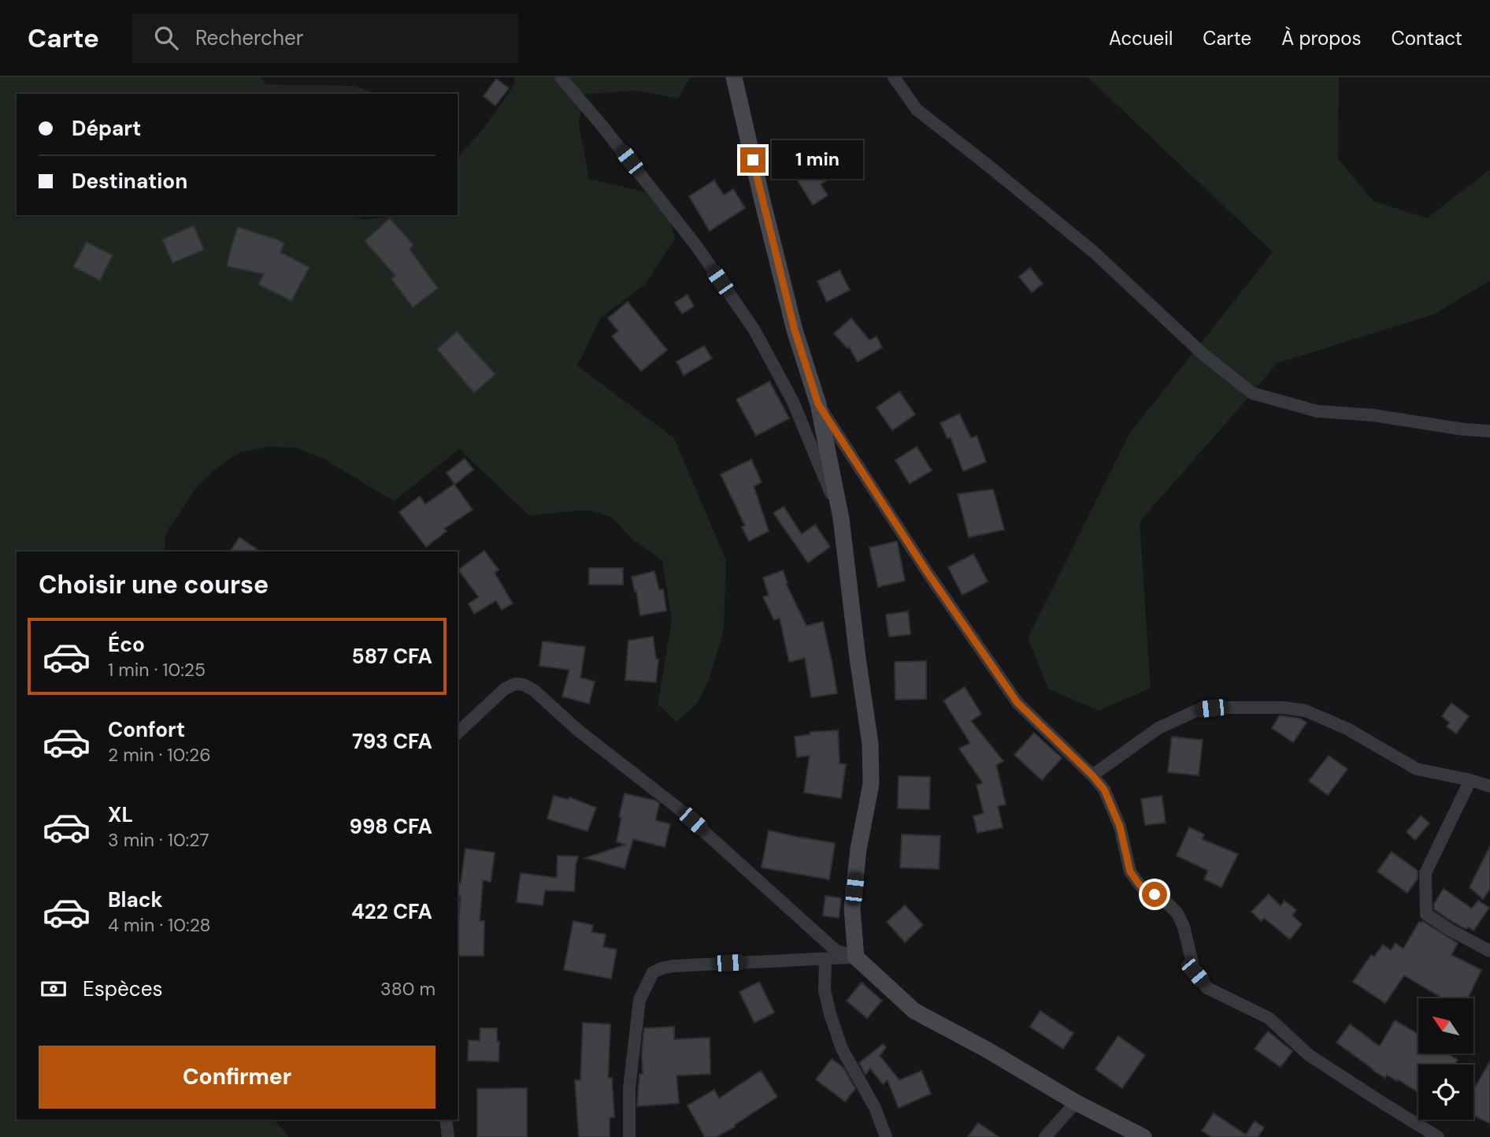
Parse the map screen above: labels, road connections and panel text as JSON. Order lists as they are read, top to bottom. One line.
{"north":"top left","page":{"header":"Carte","search":"Rechercher","nav":["Accueil","Carte","À propos","Contact"],"banner":["Départ","Destination"],"bubble":"1 min","heading":"Choisir une course","list":[{"name":"Éco","note":"1 min · 10:25","value":"587 CFA"},{"name":"Confort","note":"2 min · 10:26","value":"793 CFA"},{"name":"XL","note":"3 min · 10:27","value":"998 CFA"},{"name":"Black","note":"4 min · 10:28","value":"422 CFA"}],"pay":["Espèces","380 m"],"buttons":"Confirmer"}}
